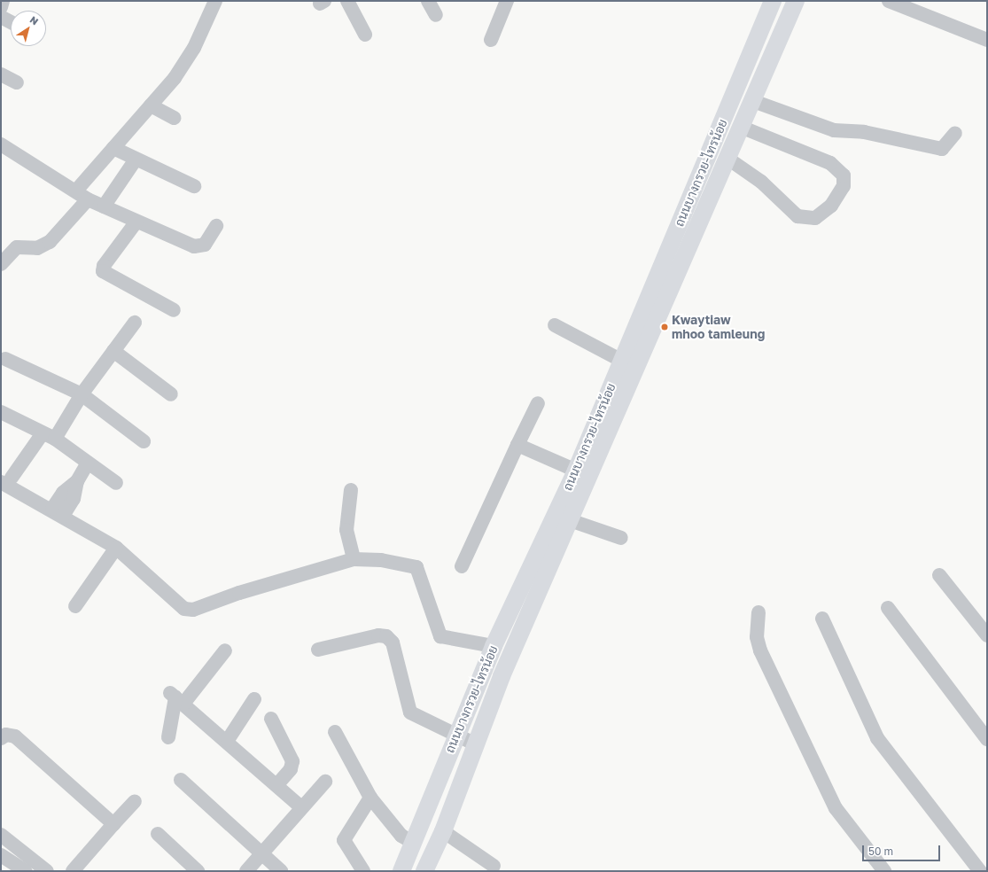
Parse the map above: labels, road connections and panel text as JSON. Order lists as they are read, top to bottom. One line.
{"streets":{"main road":["ถนนบางกรวย-ไทรน้อย"]},"places":["Kwaytiaw mhoo tamleung"],"scale_bar":"50 m","north":"top right"}
